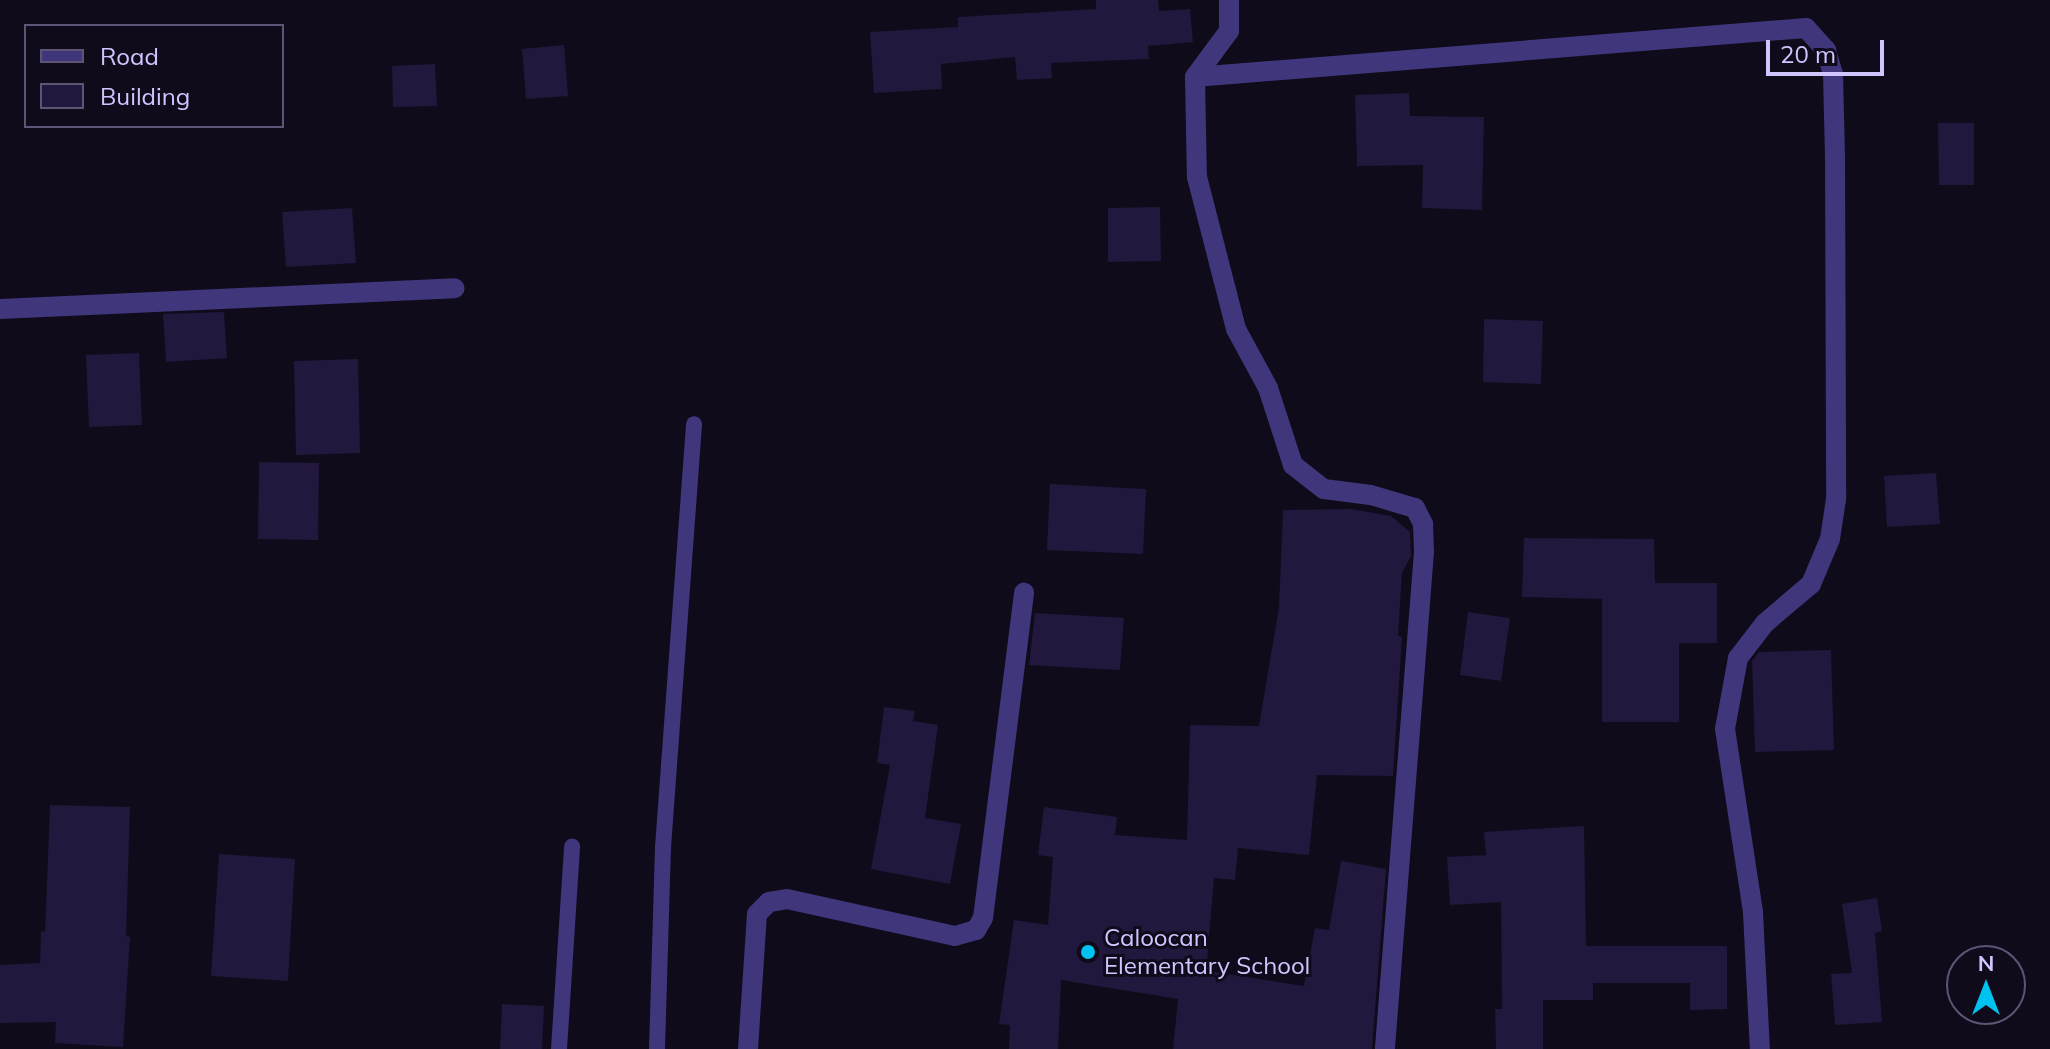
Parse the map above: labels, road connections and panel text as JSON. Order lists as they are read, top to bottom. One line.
{"places":["Caloocan Elementary School"],"legend":["Road","Building"],"scale_bar":"20 m","north":"top"}
